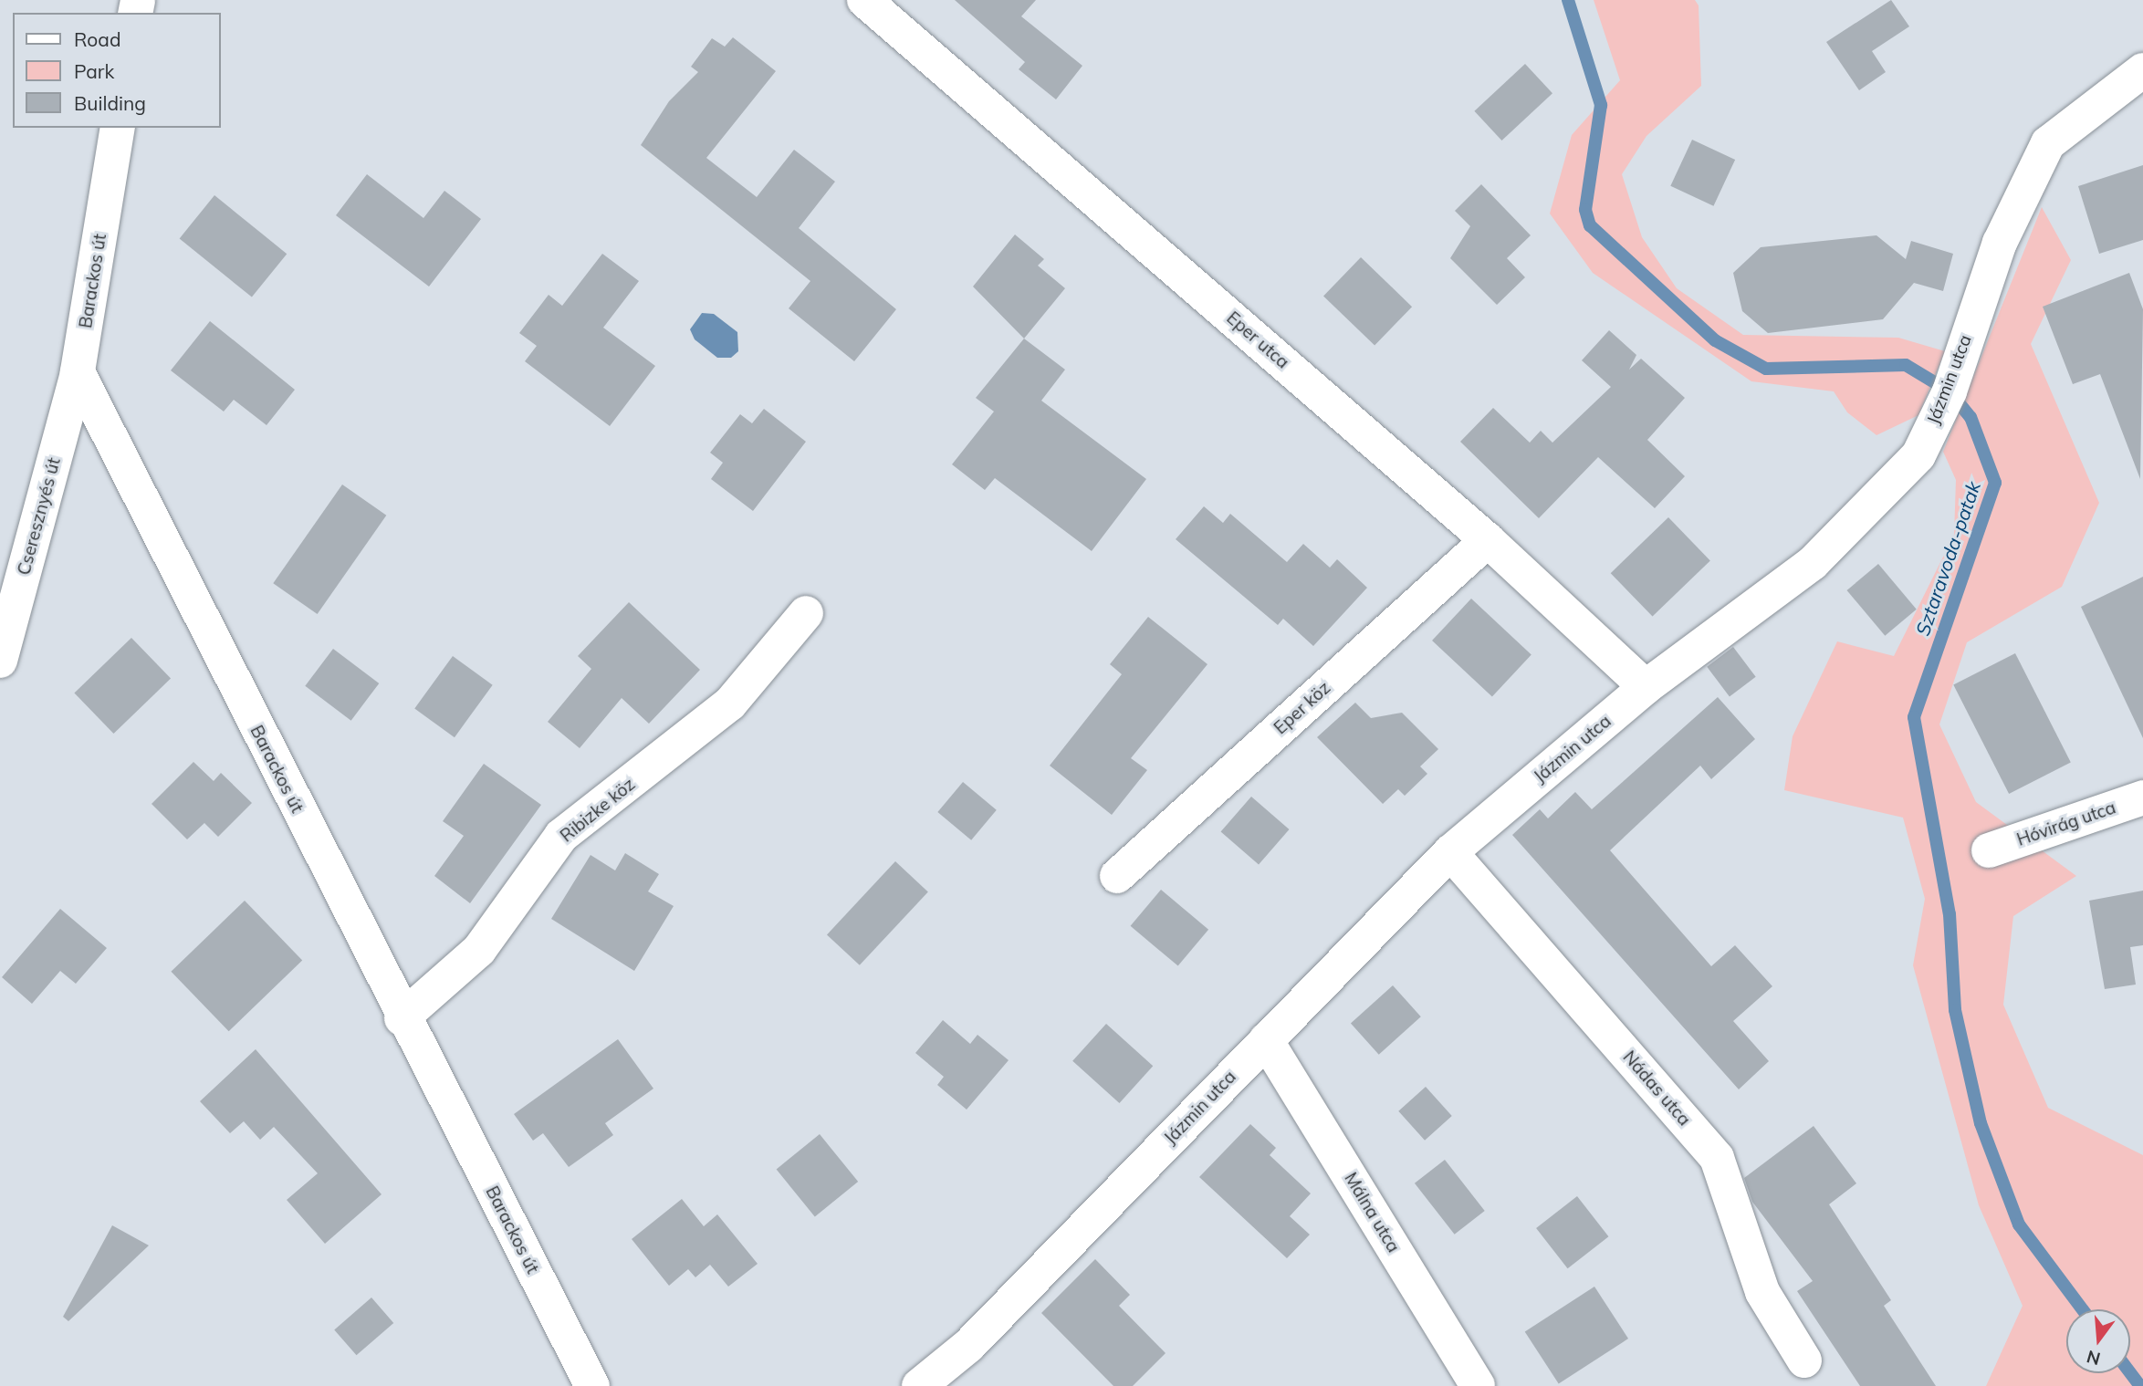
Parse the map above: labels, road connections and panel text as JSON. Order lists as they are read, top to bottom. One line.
{"streets":{"street":["Barackos út","Eper utca","Jázmin utca","Cseresznyés út","Eper köz","Ribizke köz","Hóvirág utca","Nádas utca","Málna utca"]},"crossings":[["Barackos út","Cseresznyés út"],["Barackos út","Ribizke köz"],["Eper utca","Jázmin utca"],["Eper utca","Eper köz"],["Jázmin utca","Nádas utca"],["Jázmin utca","Málna utca"]],"water":["Sztaravoda-patak"],"legend":["Road","Park","Building"],"north":"bottom"}
